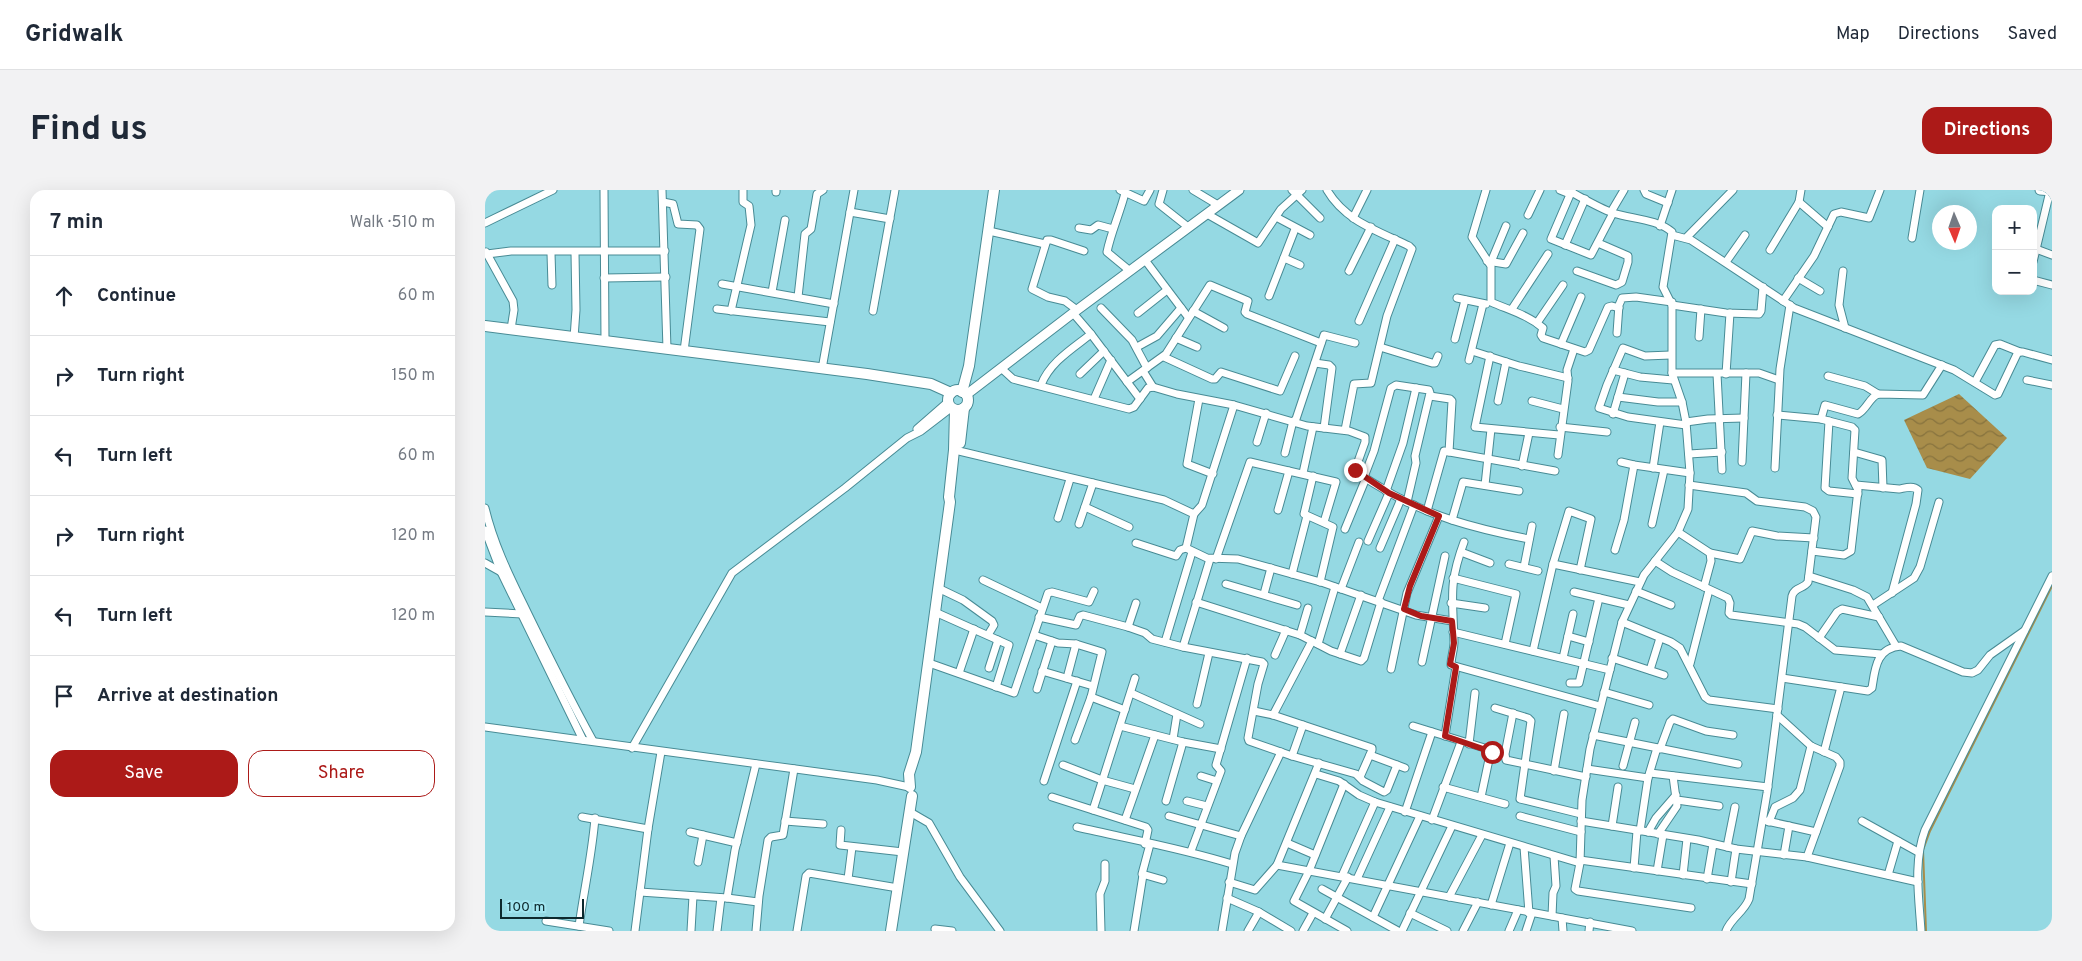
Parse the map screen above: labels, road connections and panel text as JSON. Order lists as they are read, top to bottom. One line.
{"scale_bar":"100 m","north":"bottom","page":{"header":"Gridwalk","nav":["Map","Directions","Saved"],"buttons":["Directions",["Save","Share"]],"title":"Find us","heading":["7 min","Walk · 510 m"],"map_buttons":["+","−"],"list":[["Continue","60 m"],["Turn right","150 m"],["Turn left","60 m"],["Turn right","120 m"],["Turn left","120 m"],"Arrive at destination"],"scale":"100 m"}}
